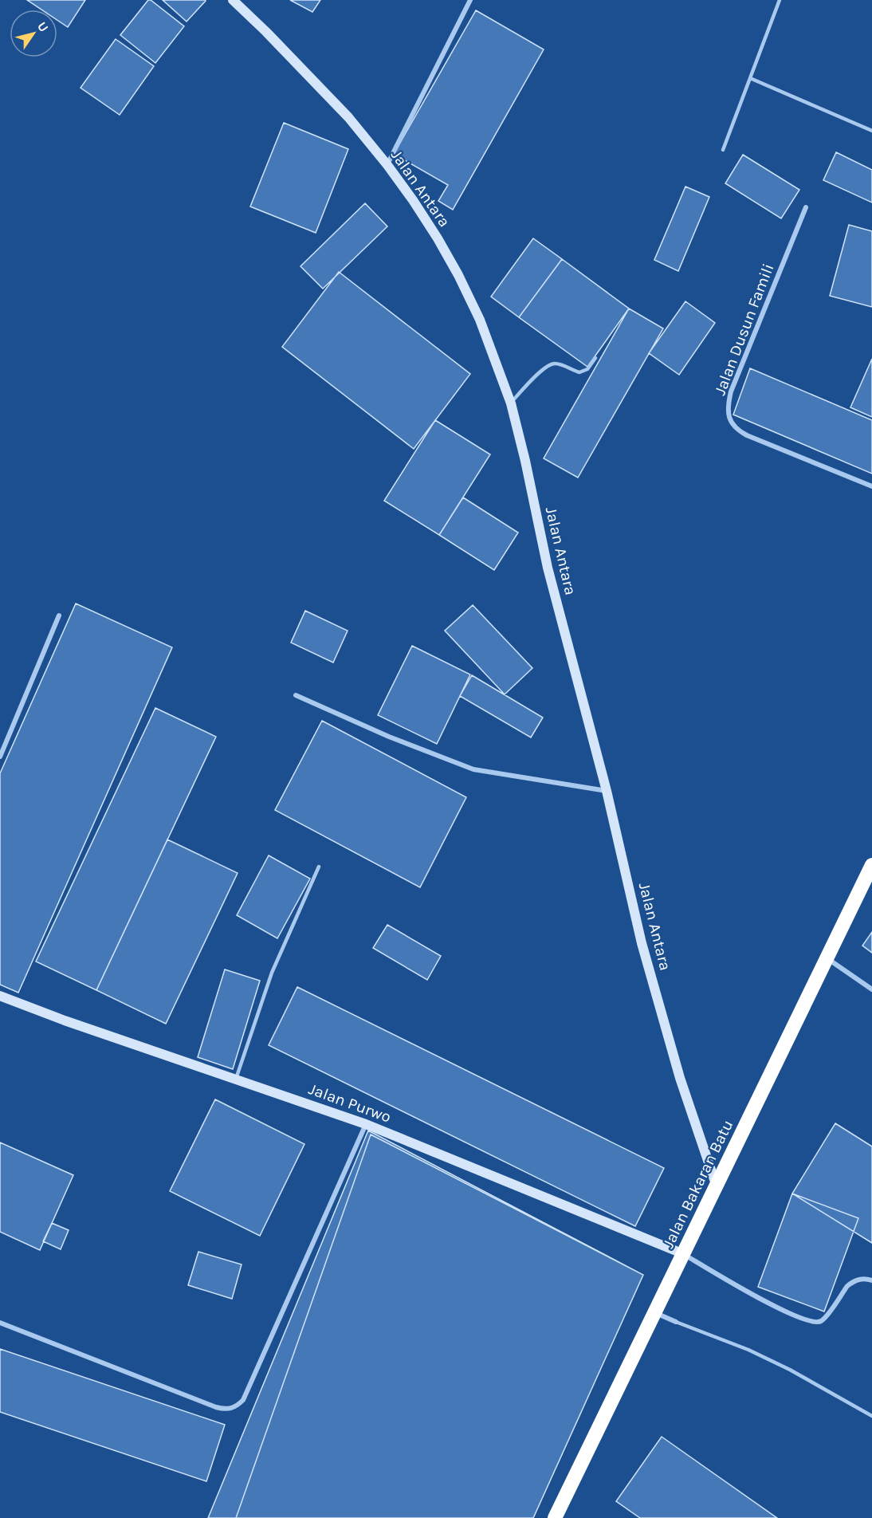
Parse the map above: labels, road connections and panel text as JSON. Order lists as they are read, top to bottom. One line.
{"streets":{"highway":["Jalan Bakaran Batu"],"street":["Jalan Antara","Jalan Dusun Famili","Jalan Purwo"]},"crossings":[["Jalan Antara","Jalan Bakaran Batu"],["Jalan Purwo","Jalan Bakaran Batu"]],"north":"top right"}
